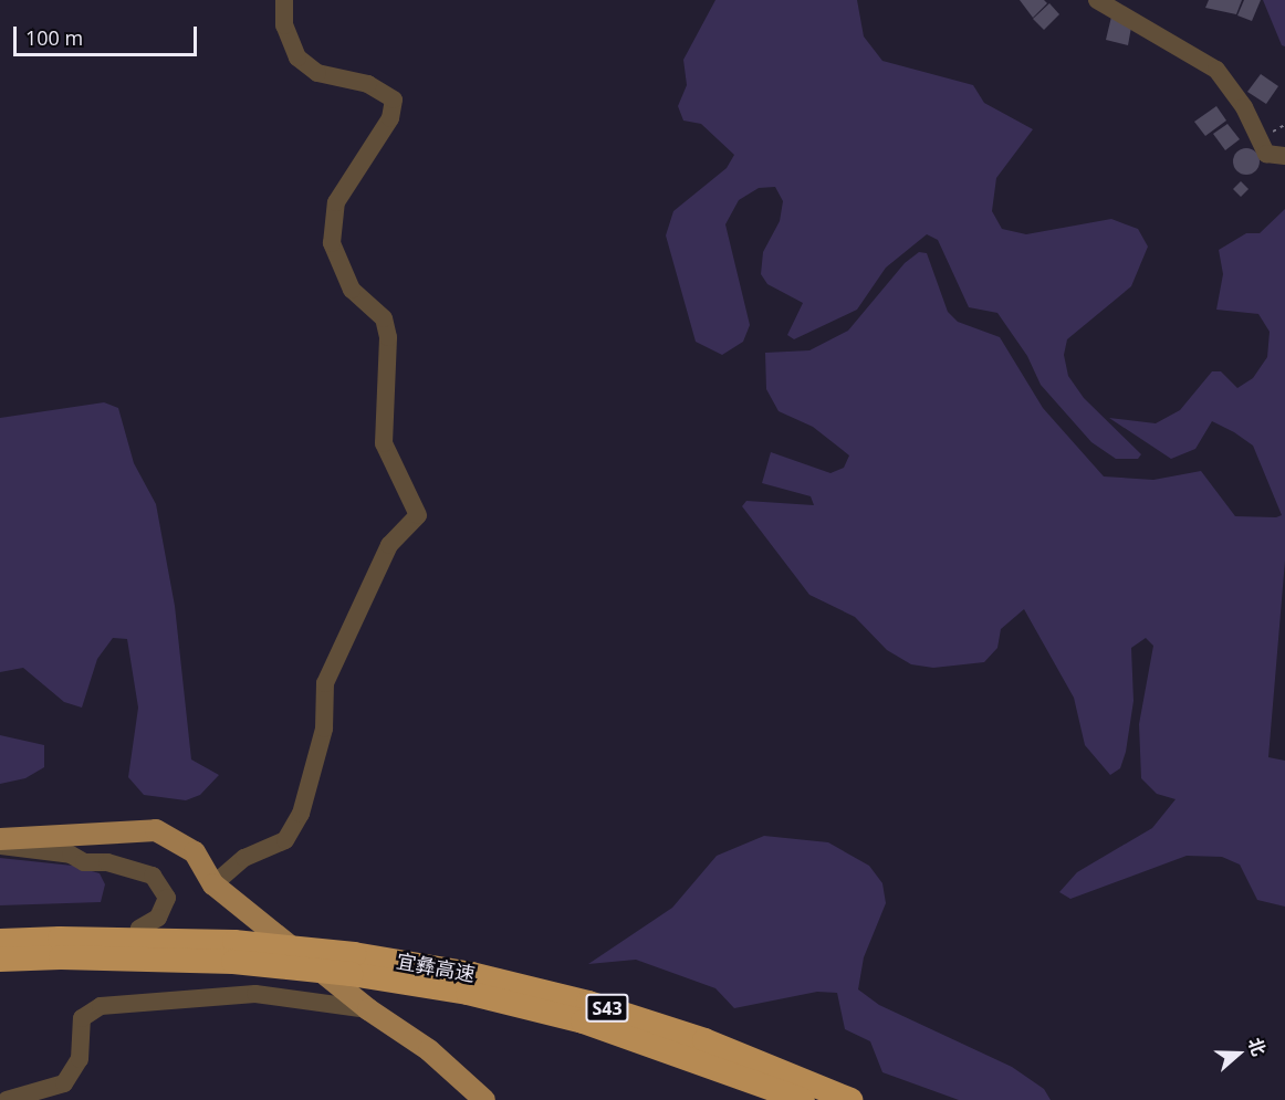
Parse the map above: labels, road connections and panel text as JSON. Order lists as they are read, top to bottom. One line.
{"streets":{"highway":["宜彝高速","S43"]},"scale_bar":"100 m","north":"right"}
